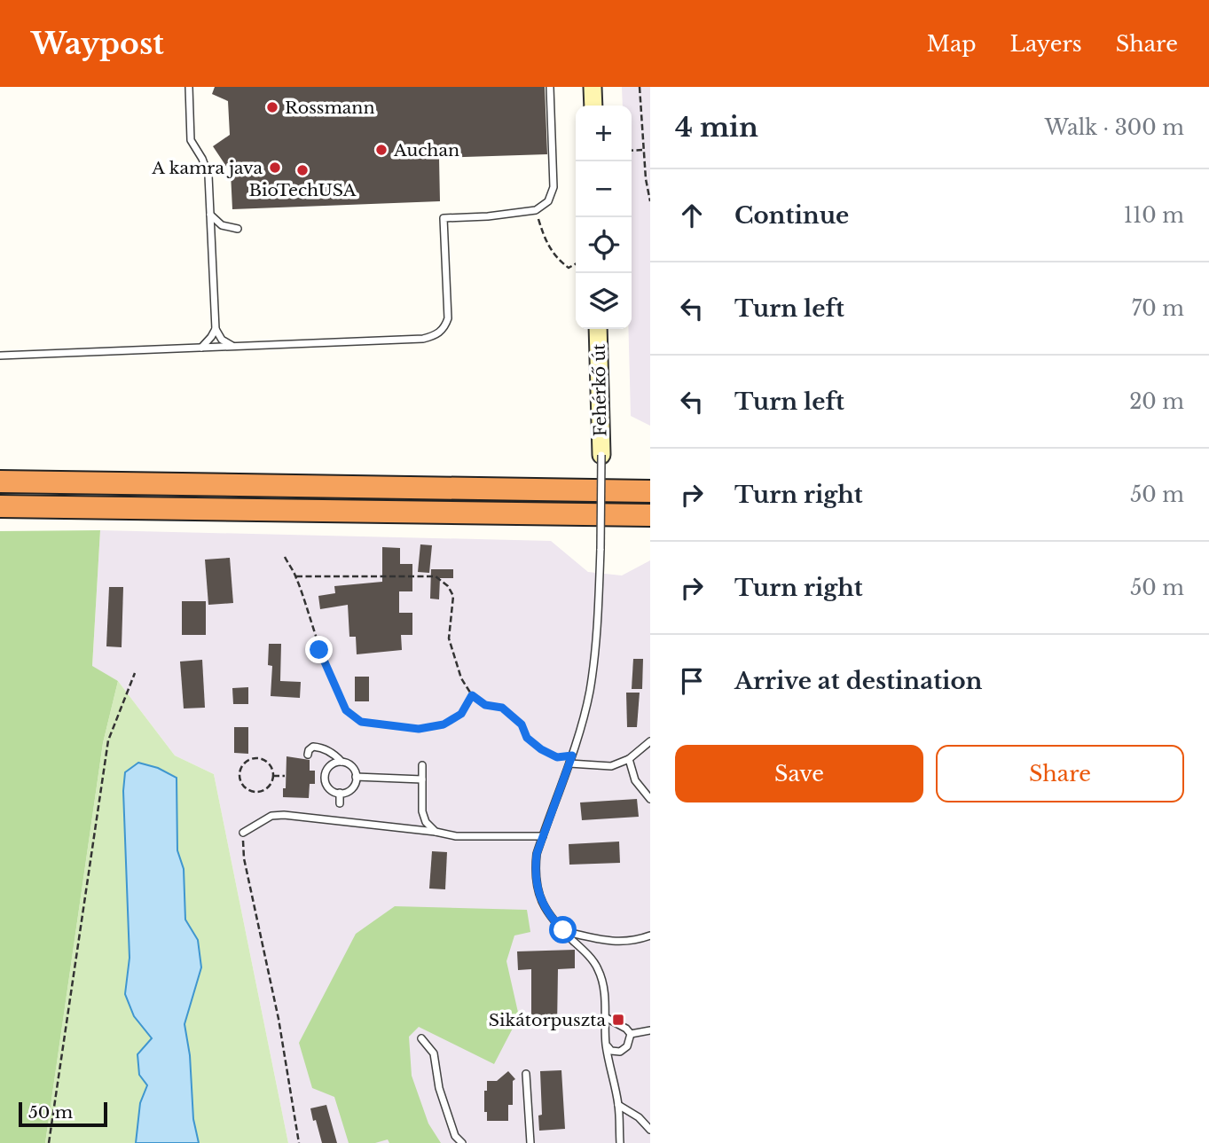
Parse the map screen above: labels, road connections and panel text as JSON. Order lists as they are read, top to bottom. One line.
{"streets":{"street":["Fehérkő út"]},"places":{"other":["Rossmann","Auchan","A kamra java","BioTechUSA"],"transit":["Sikátorpuszta"]},"scale_bar":"50 m","page":{"header":"Waypost","nav":["Map","Layers","Share"],"heading":["4 min","Walk · 300 m"],"map_buttons":["+","−"],"list":[["Continue","110 m"],["Turn left","70 m"],["Turn left","20 m"],["Turn right","50 m"],["Turn right","50 m"],"Arrive at destination"],"buttons":["Save","Share"],"scale":"50 m"}}
